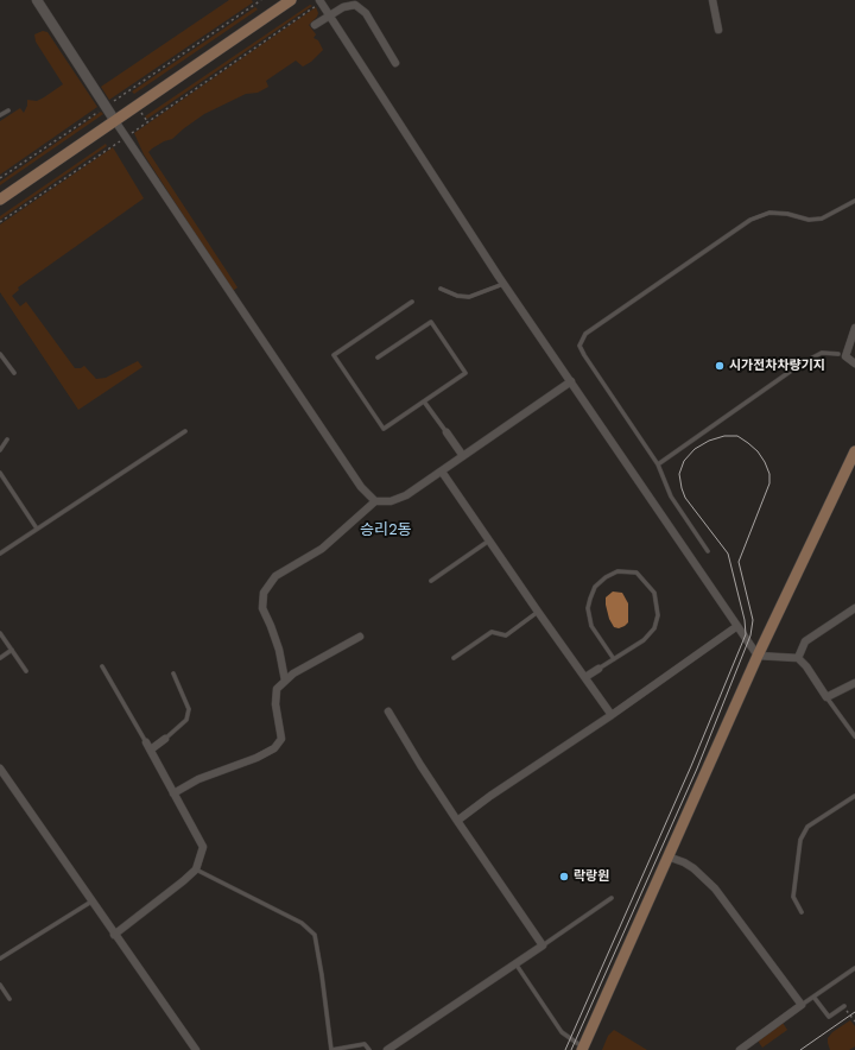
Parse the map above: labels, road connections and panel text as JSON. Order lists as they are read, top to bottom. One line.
{"districts":["승리2동"],"places":["시가전차차량기지","락랑원"]}
